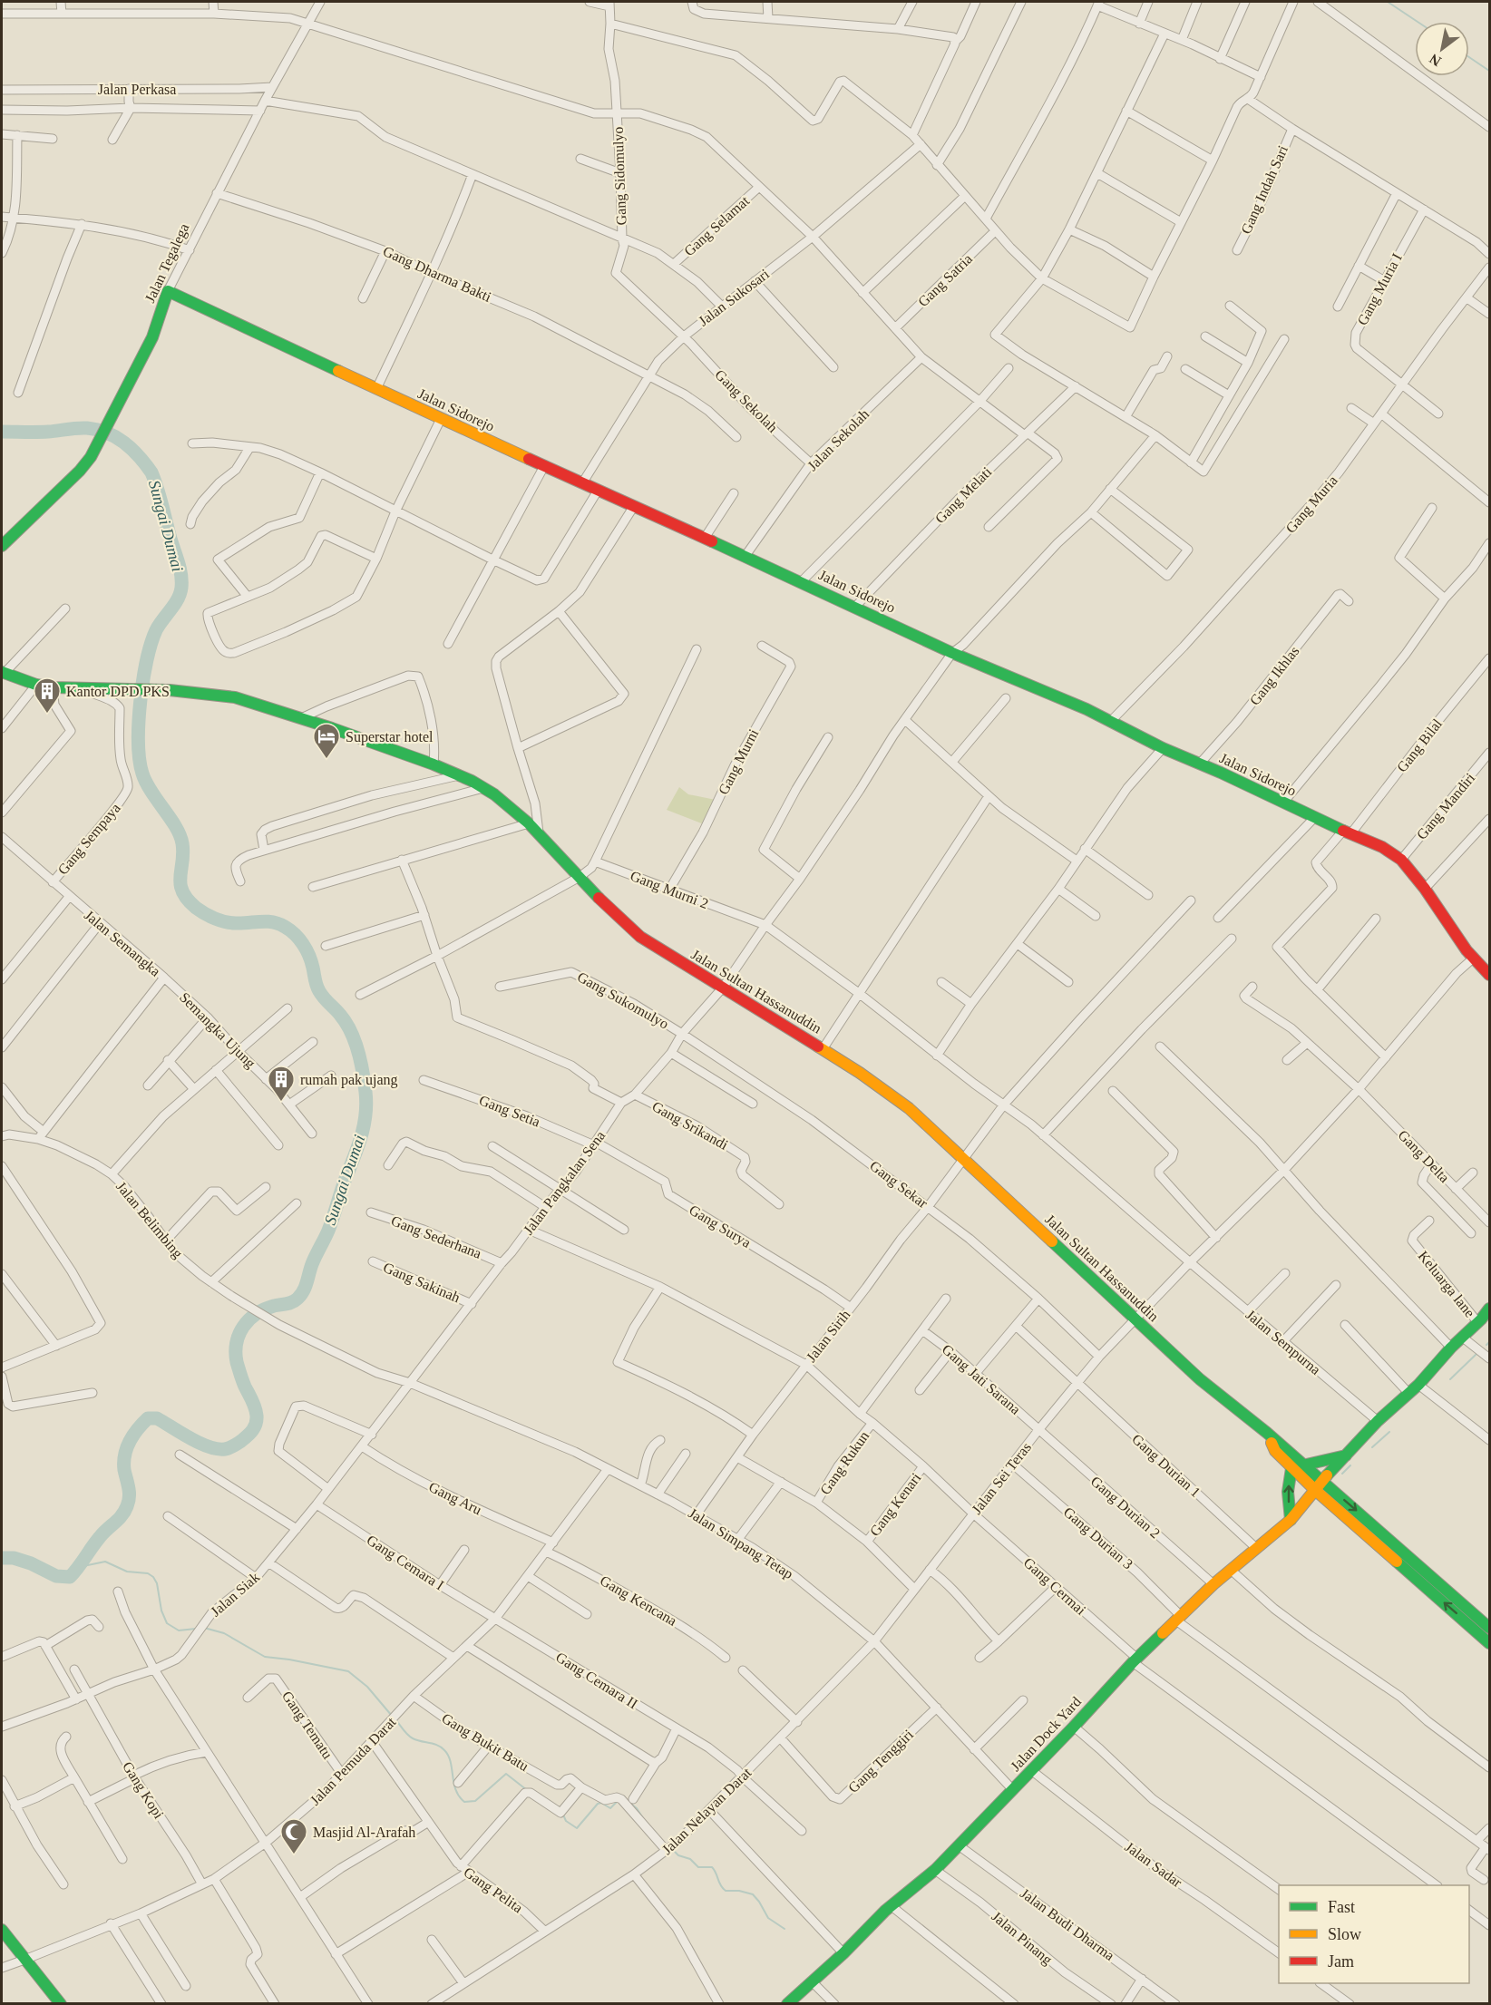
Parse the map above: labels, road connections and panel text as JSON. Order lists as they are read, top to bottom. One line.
{"streets":{"street":["Jalan Perkasa","Gang Sidomulyo","Gang Indah Sari","Gang Selamat","Jalan Tegalega","Gang Dharma Bakti","Gang Satria","Gang Muria I","Jalan Sukosari","Gang Sekolah","Jalan Sidorejo","Jalan Sekolah","Gang Melati","Gang Muria","Gang Ikhlas","Gang Bilal","Gang Murni","Gang Mandiri","Gang Sempaya","Gang Murni 2","Jalan Semangka","Jalan Sultan Hassanuddin","Gang Sukomulyo","Semangka Ujung","Gang Setia","Gang Srikandi","Gang Delta","Jalan Pangkalan Sena","Gang Sekar","Jalan Belimbing","Gang Surya","Gang Sederhana","Gang Sakinah","Keluarga lane","Jalan Sirih","Jalan Sempurna","Gang Jati Sarana","Gang Rukun","Gang Durian 1","Jalan Sei Teras","Gang Aru","Gang Kenari","Gang Durian 2","Gang Durian 3","Jalan Simpang Tetap","Gang Cemara I","Gang Cermai","Jalan Siak","Gang Kencana","Gang Cemara II","Gang Tematu","Jalan Dock Yard","Gang Bukit Batu","Jalan Pemuda Darat","Gang Tenggiri","Gang Kopi","Jalan Nelayan Darat","Jalan Sadar","Gang Pelita","Jalan Budi Dharma","Jalan Pinang"]},"crossings":[["Jalan Perkasa","Jalan Tegalega"],["Gang Sidomulyo","Jalan Sukosari"],["Gang Sidomulyo","Gang Sekolah"],["Jalan Tegalega","Gang Dharma Bakti"],["Jalan Tegalega","Jalan Sidorejo"],["Gang Dharma Bakti","Jalan Sukosari"],["Gang Muria I","Gang Muria"],["Jalan Sukosari","Gang Sekolah"],["Jalan Sukosari","Jalan Sidorejo"],["Gang Sekolah","Jalan Sekolah"],["Jalan Sidorejo","Jalan Sekolah"],["Jalan Sidorejo","Gang Melati"],["Jalan Sidorejo","Gang Muria"],["Jalan Sidorejo","Gang Ikhlas"],["Jalan Sidorejo","Gang Bilal"],["Jalan Sidorejo","Gang Mandiri"],["Jalan Sidorejo","Jalan Sei Teras"],["Gang Murni","Gang Murni 2"],["Gang Sempaya","Jalan Semangka"],["Gang Sempaya","Jalan Sultan Hassanuddin"],["Gang Murni 2","Jalan Sirih"],["Gang Murni 2","Jalan Sempurna"],["Jalan Semangka","Semangka Ujung"],["Jalan Semangka","Jalan Belimbing"],["Jalan Sultan Hassanuddin","Jalan Sirih"],["Jalan Sultan Hassanuddin","Jalan Sei Teras"],["Jalan Sultan Hassanuddin","Jalan Dock Yard"],["Gang Sukomulyo","Gang Sekar"],["Gang Setia","Jalan Pangkalan Sena"],["Gang Setia","Gang Surya"],["Gang Delta","Jalan Sei Teras"],["Jalan Pangkalan Sena","Jalan Belimbing"],["Jalan Pangkalan Sena","Gang Surya"],["Jalan Pangkalan Sena","Gang Sederhana"],["Jalan Pangkalan Sena","Gang Sakinah"],["Jalan Pangkalan Sena","Jalan Simpang Tetap"],["Jalan Pangkalan Sena","Gang Cermai"],["Jalan Pangkalan Sena","Jalan Siak"],["Gang Sekar","Jalan Sirih"],["Gang Sekar","Jalan Sei Teras"],["Jalan Belimbing","Jalan Simpang Tetap"],["Jalan Belimbing","Jalan Siak"],["Gang Surya","Jalan Sirih"],["Keluarga lane","Jalan Dock Yard"],["Jalan Sirih","Jalan Sempurna"],["Jalan Sirih","Jalan Simpang Tetap"],["Jalan Sirih","Gang Cermai"],["Jalan Sempurna","Jalan Sei Teras"],["Jalan Sempurna","Jalan Dock Yard"],["Gang Jati Sarana","Jalan Sei Teras"],["Gang Jati Sarana","Gang Durian 2"],["Gang Rukun","Gang Cermai"],["Gang Durian 1","Jalan Sei Teras"],["Gang Durian 1","Jalan Dock Yard"],["Jalan Sei Teras","Gang Durian 2"],["Jalan Sei Teras","Gang Durian 3"],["Jalan Sei Teras","Jalan Simpang Tetap"],["Jalan Sei Teras","Gang Cermai"],["Jalan Sei Teras","Jalan Nelayan Darat"],["Gang Aru","Jalan Siak"],["Gang Aru","Jalan Pemuda Darat"],["Gang Kenari","Gang Cermai"],["Gang Durian 2","Jalan Dock Yard"],["Gang Durian 3","Jalan Dock Yard"],["Jalan Simpang Tetap","Jalan Siak"],["Jalan Simpang Tetap","Jalan Dock Yard"],["Jalan Simpang Tetap","Jalan Pemuda Darat"],["Jalan Simpang Tetap","Gang Tenggiri"],["Jalan Simpang Tetap","Jalan Nelayan Darat"],["Gang Cemara I","Jalan Siak"],["Gang Cemara I","Gang Cemara II"],["Gang Cemara I","Jalan Pemuda Darat"],["Gang Cermai","Jalan Dock Yard"],["Jalan Siak","Gang Kopi"],["Gang Kencana","Jalan Pemuda Darat"],["Gang Cemara II","Jalan Pemuda Darat"],["Gang Cemara II","Jalan Nelayan Darat"],["Gang Tematu","Jalan Pemuda Darat"],["Jalan Dock Yard","Jalan Sadar"],["Jalan Dock Yard","Jalan Budi Dharma"],["Jalan Dock Yard","Jalan Pinang"],["Gang Bukit Batu","Jalan Pemuda Darat"],["Jalan Pemuda Darat","Gang Kopi"],["Jalan Pemuda Darat","Gang Pelita"],["Gang Tenggiri","Jalan Nelayan Darat"],["Jalan Nelayan Darat","Gang Pelita"]],"water":["Sungai Dumai"],"places":{"building":["Kantor DPD PKS","rumah pak ujang"],"hotel":["Superstar hotel"],"mosque":["Masjid Al-Arafah"]},"legend":["Fast","Slow","Jam"],"north":"bottom left"}
